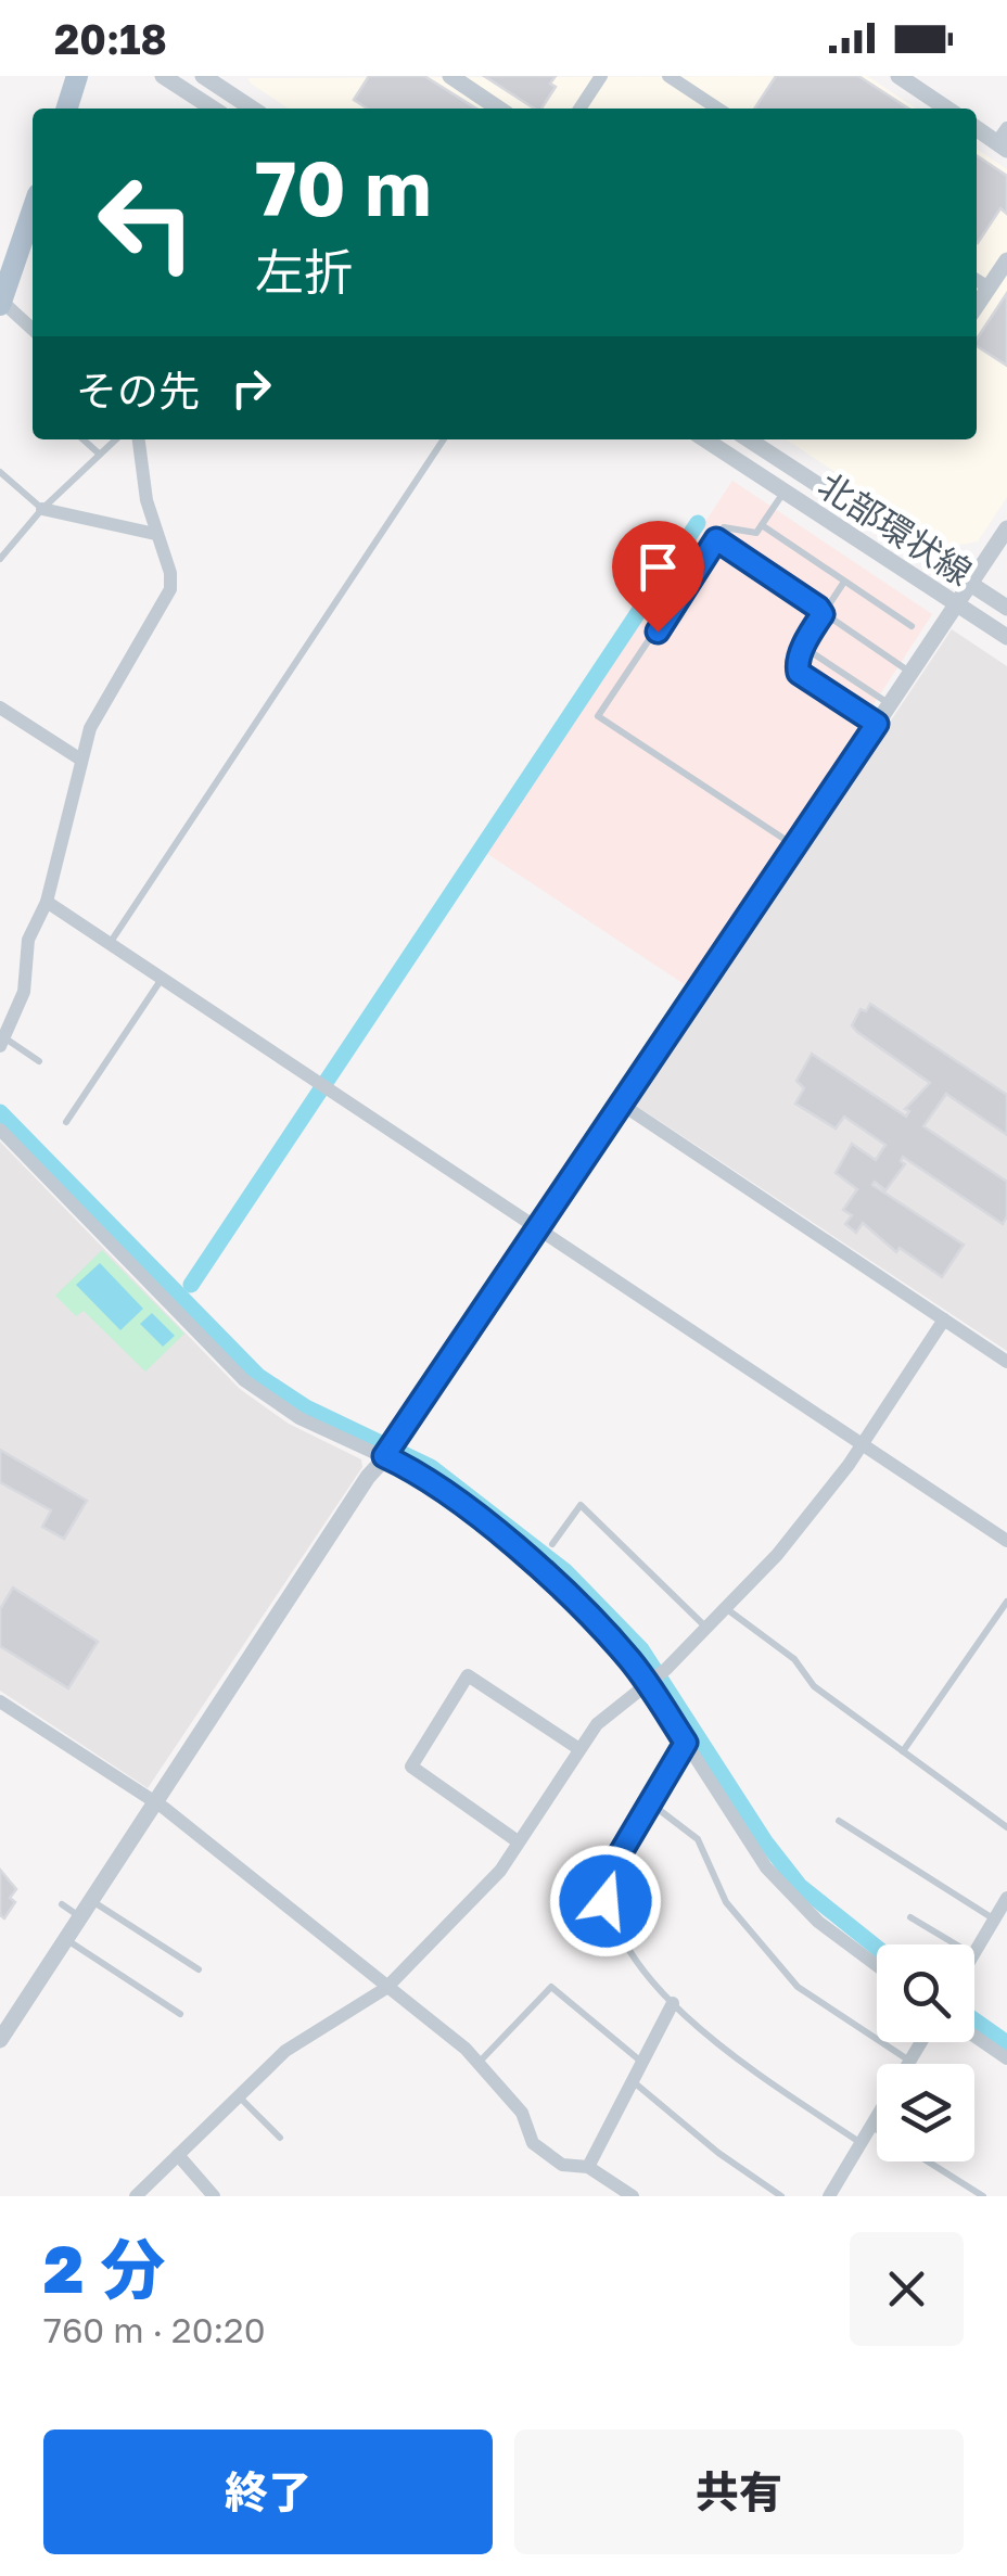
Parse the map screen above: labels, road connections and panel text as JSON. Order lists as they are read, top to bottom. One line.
{"streets":{"street":["北部環状線"]},"page":{"status":"20:18","turn":["70 m","左折"],"then":"その先","heading":["2 分","760 m · 20:20"],"buttons":["終了","共有"]}}
